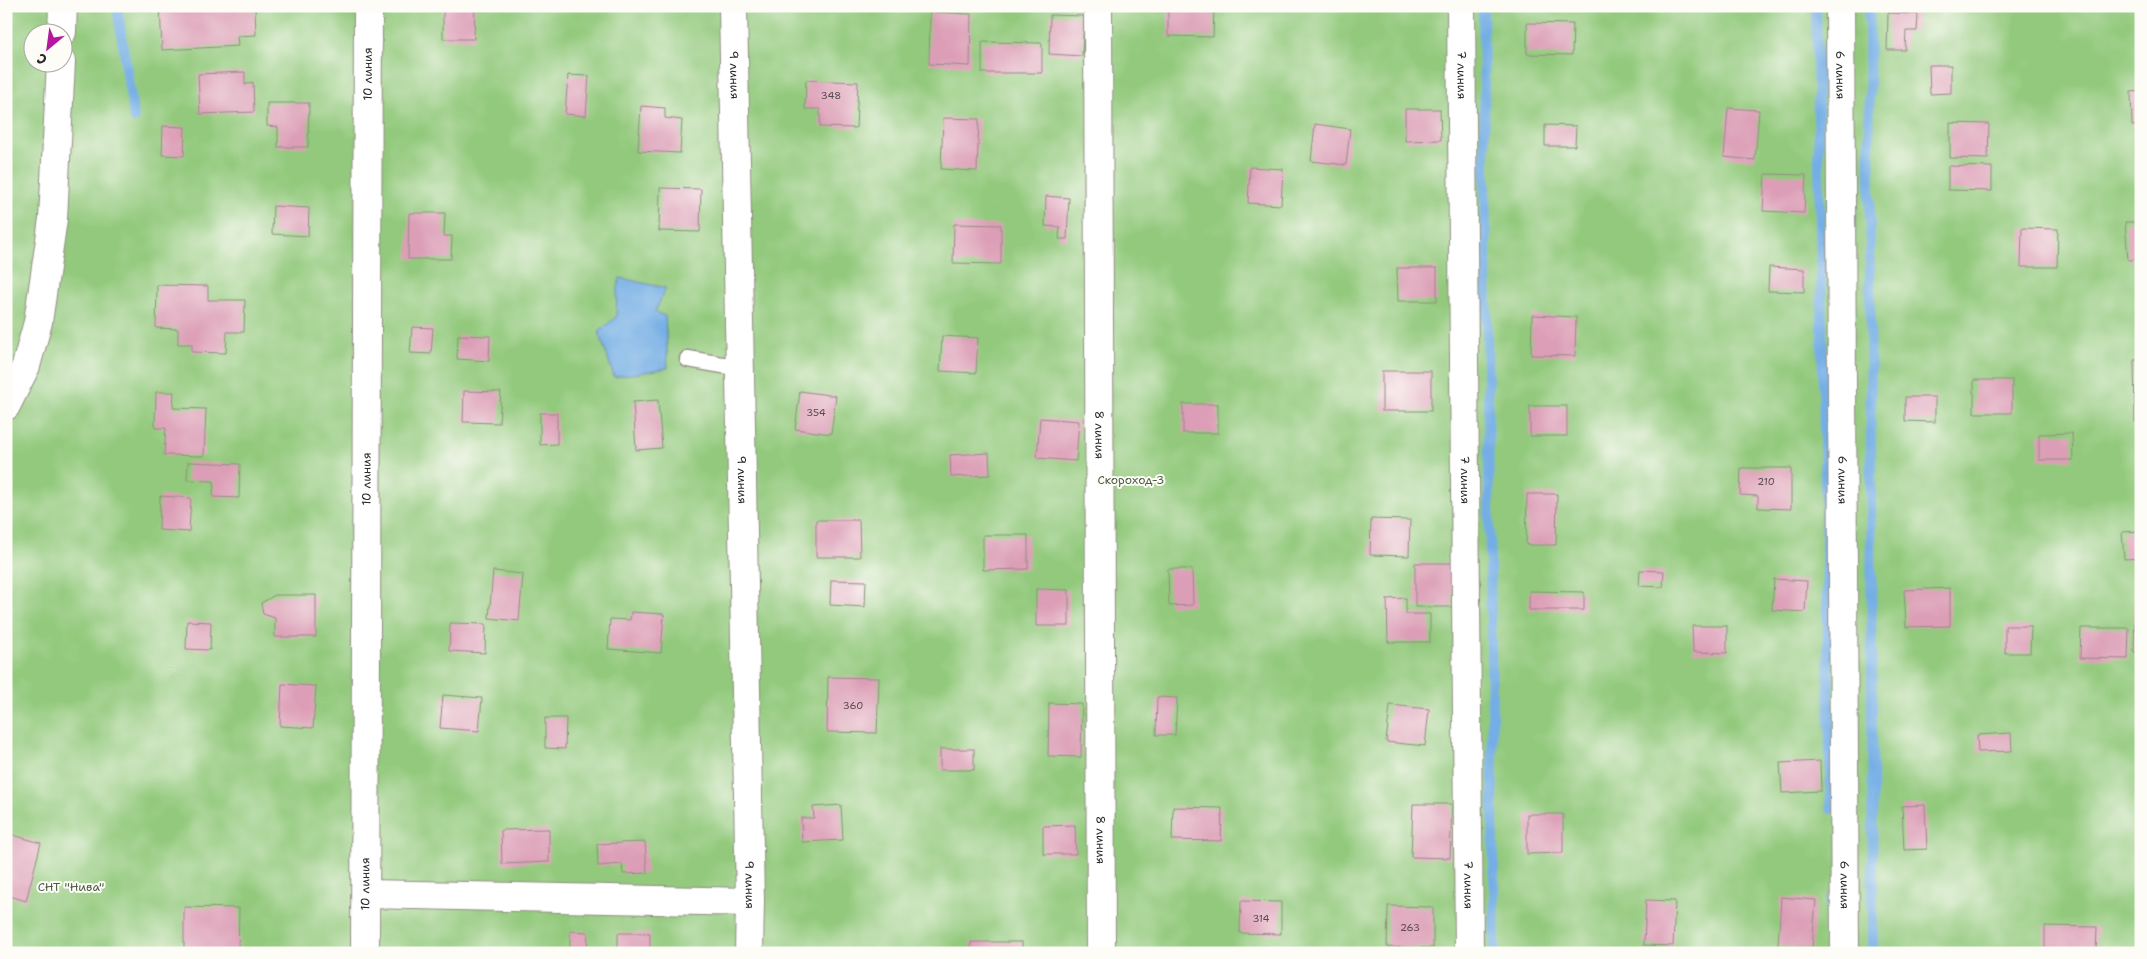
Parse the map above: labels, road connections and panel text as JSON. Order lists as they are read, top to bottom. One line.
{"streets":{"street":["10 линия","9 линия","7 линия","6 линия","8 линия"]},"parks":["Скороход-3","СНТ \"Нива\""],"house_numbers":["348","354","210","360","314","263"],"north":"bottom left"}
